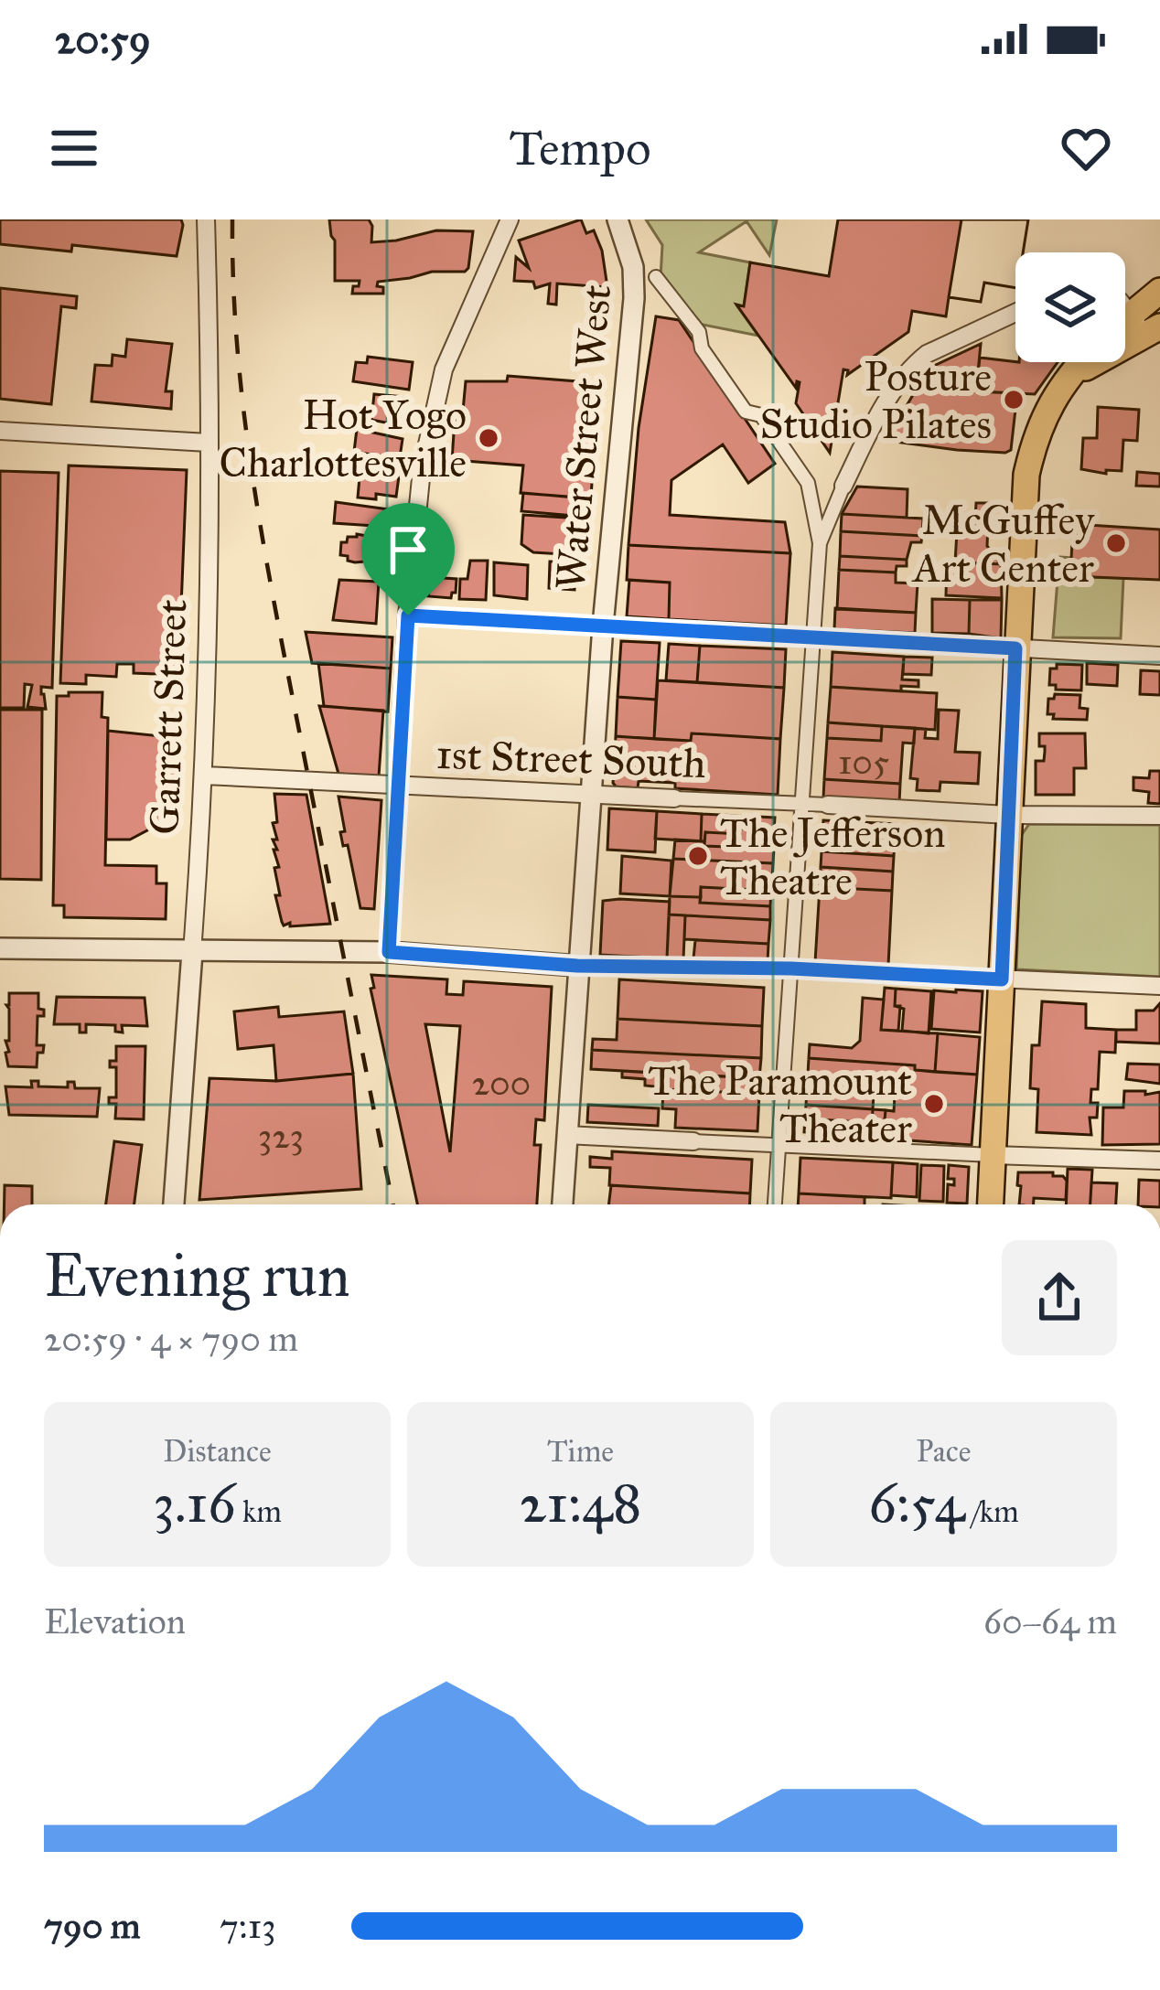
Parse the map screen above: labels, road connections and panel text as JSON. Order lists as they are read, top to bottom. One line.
{"streets":{"street":["Water Street West","Garrett Street","1st Street South"]},"crossings":[["Water Street West","1st Street South"],["Garrett Street","1st Street South"]],"places":["Posture Studio Pilates","Hot Yogo Charlottesville","McGuffey Art Center","The Jefferson Theatre","The Paramount Theater"],"house_numbers":["105","200","323"],"page":{"status":"20:59","header":"Tempo","heading":["Evening run","20:59 · 4 × 790 m"],"stats":[["Distance","3.16 km"],["Time","21:48"],["Pace","6:54 /km"]],"chart":["Elevation","60–64 m"],"list":[{"name":"790 m","note":"7:13"}]}}
